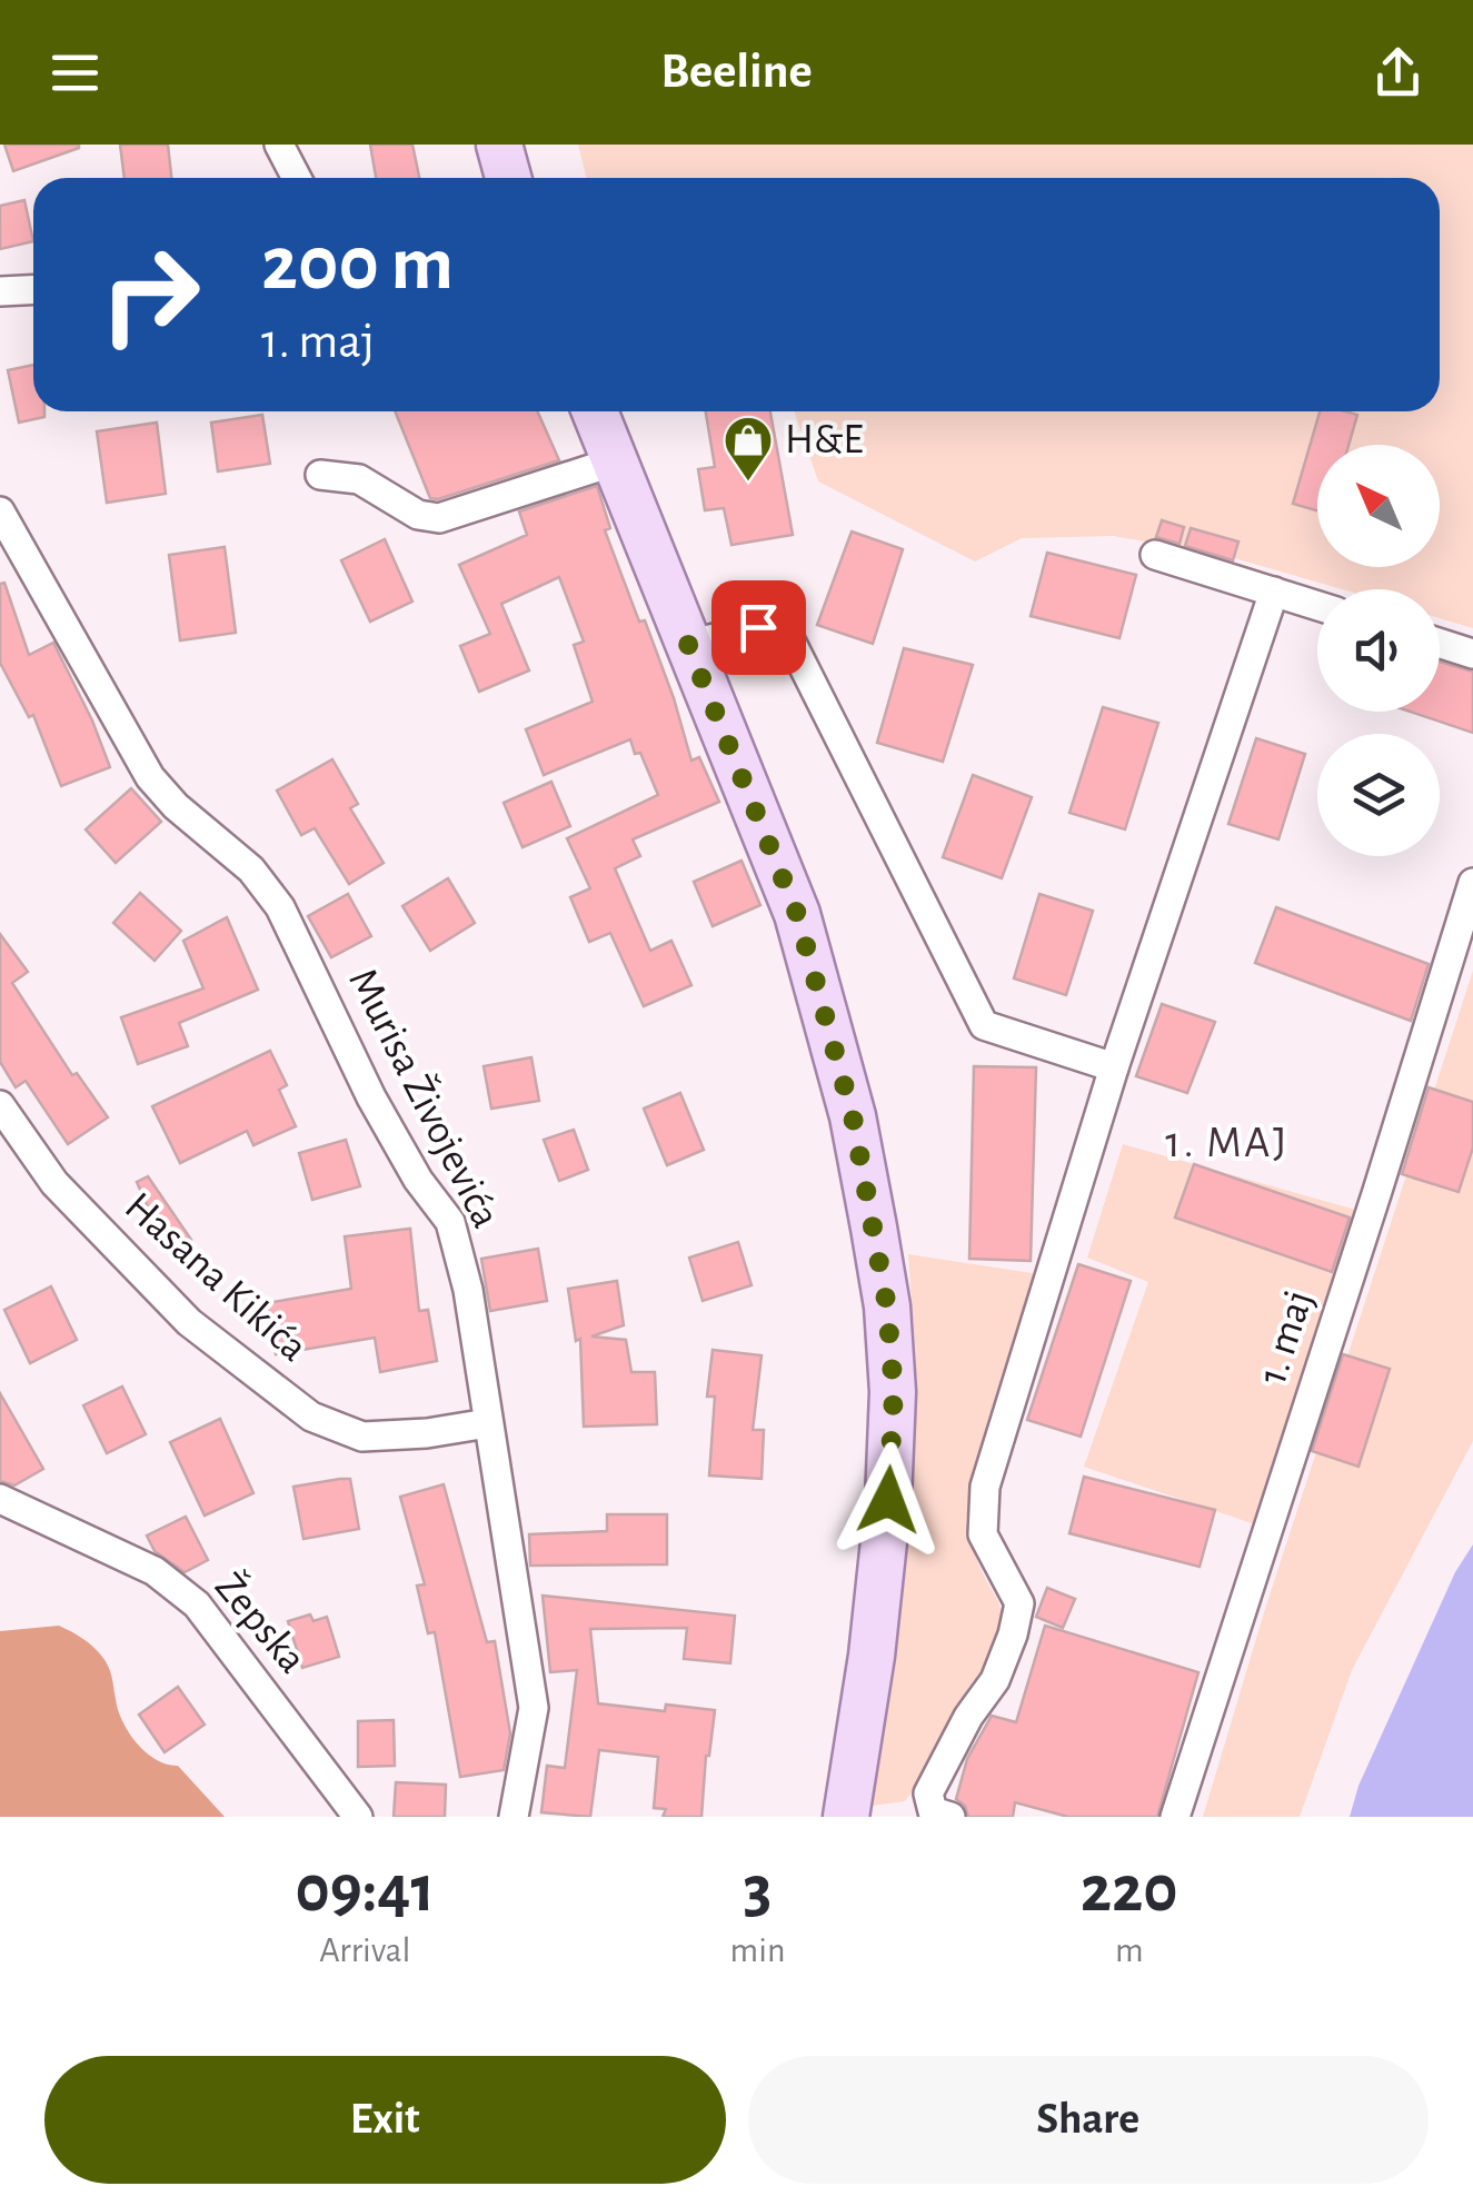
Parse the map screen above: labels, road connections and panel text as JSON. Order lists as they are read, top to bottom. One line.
{"streets":{"street":["Murisa Živojevića","Hasana Kikića","1. maj","Žepska"]},"crossings":[["Murisa Živojevića","Hasana Kikića"]],"districts":["1. MAJ"],"places":{"shop":["H&E"]},"north":"top left","page":{"header":"Beeline","turn":["200 m","1. maj"],"eta":["09:41","Arrival","3","min","220","m"],"buttons":["Exit","Share"]}}
